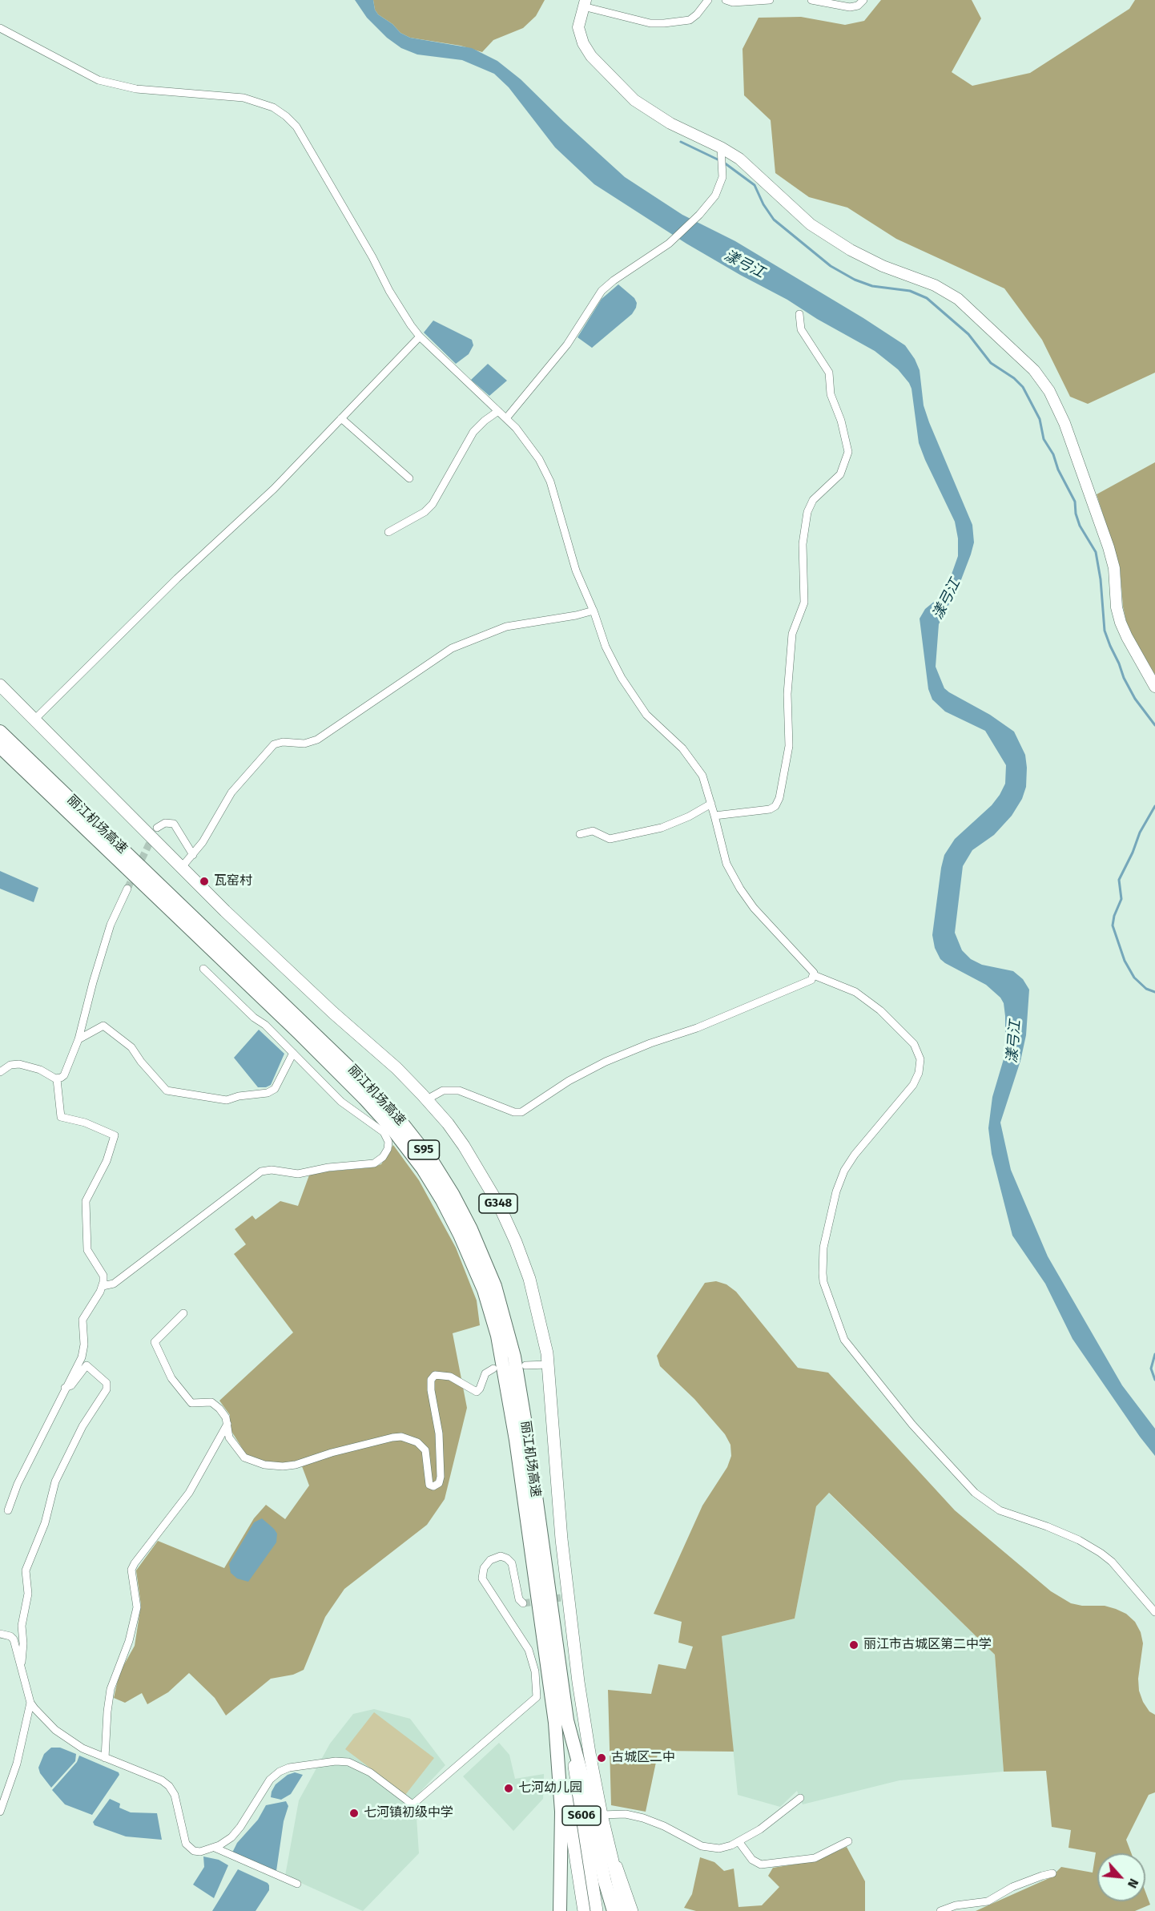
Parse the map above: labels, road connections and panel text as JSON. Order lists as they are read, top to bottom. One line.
{"streets":{"highway":["丽江机场高速","S95","G348","S606"]},"crossings":[["丽江机场高速","S606"]],"water":["漾弓江"],"places":["瓦窑村","丽江市古城区第二中学","古城区二中","七河幼儿园","七河镇初级中学"],"north":"bottom right"}
